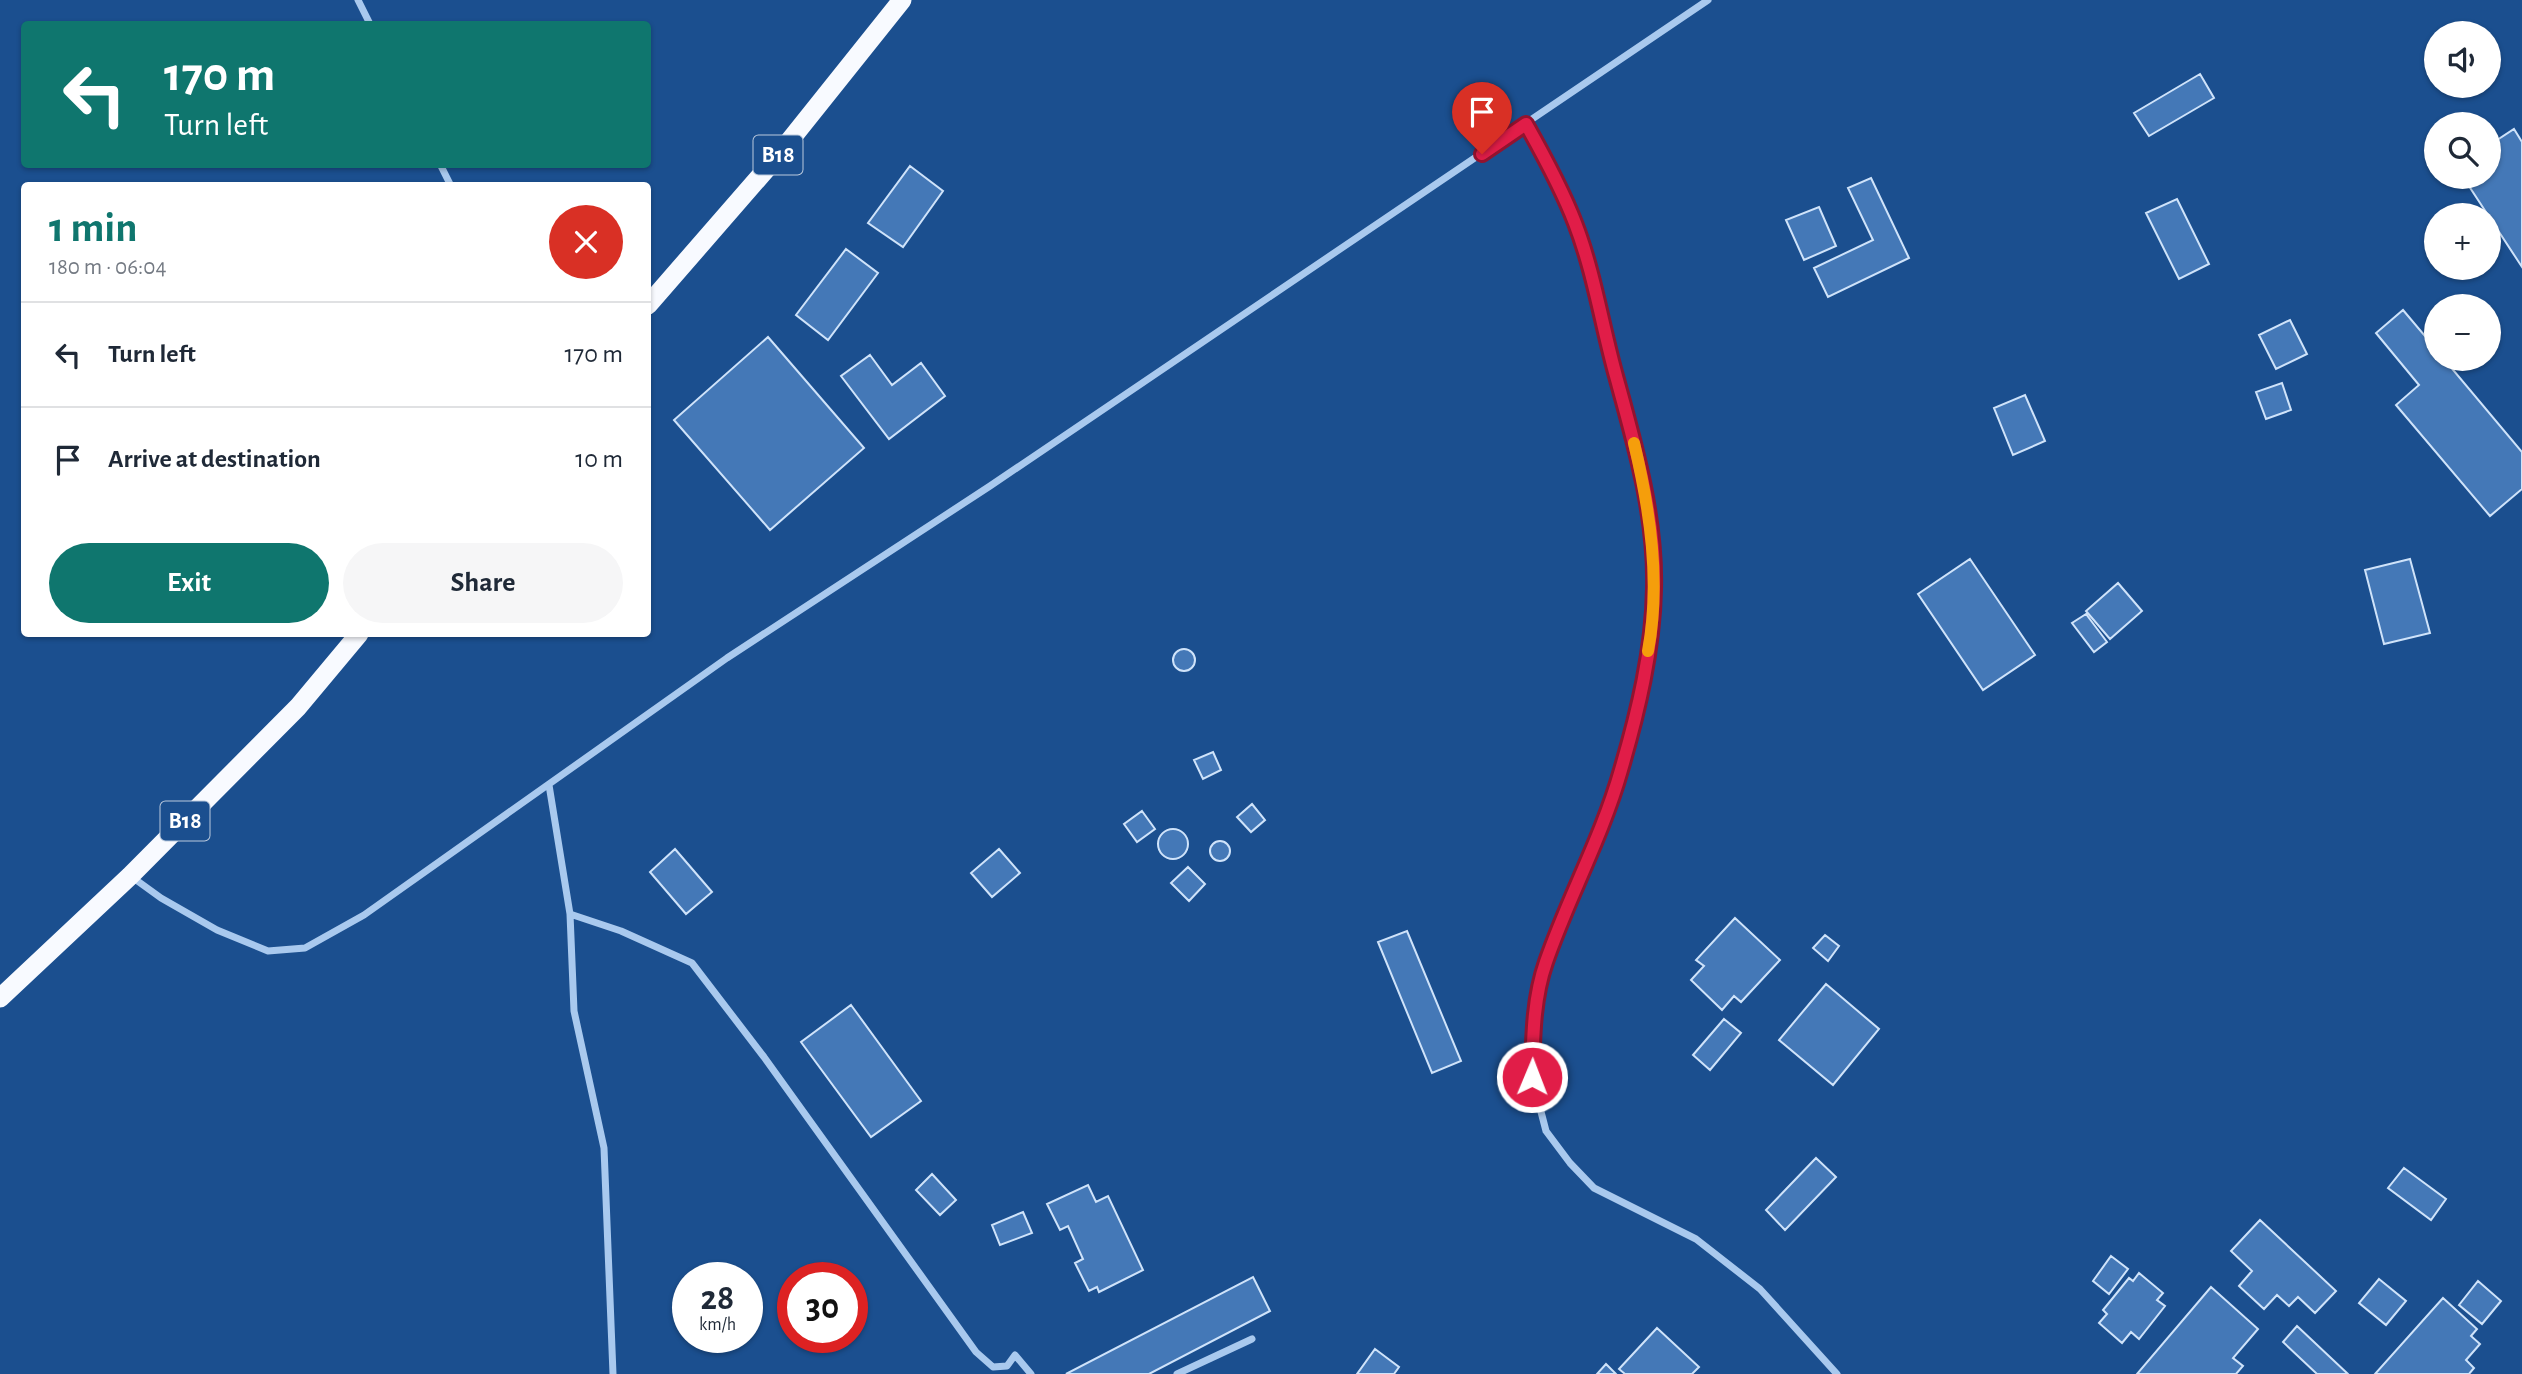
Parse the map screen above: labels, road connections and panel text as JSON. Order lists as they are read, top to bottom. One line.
{"streets":{"highway":["B18"]},"page":{"map_buttons":["+","−"],"turn":["170 m","Turn left"],"heading":["1 min","180 m · 06:04"],"list":[{"name":"Turn left","value":"170 m"},{"name":"Arrive at destination","value":"10 m"}],"buttons":["Exit","Share"],"speed":"28 km/h","limit":"30"}}
